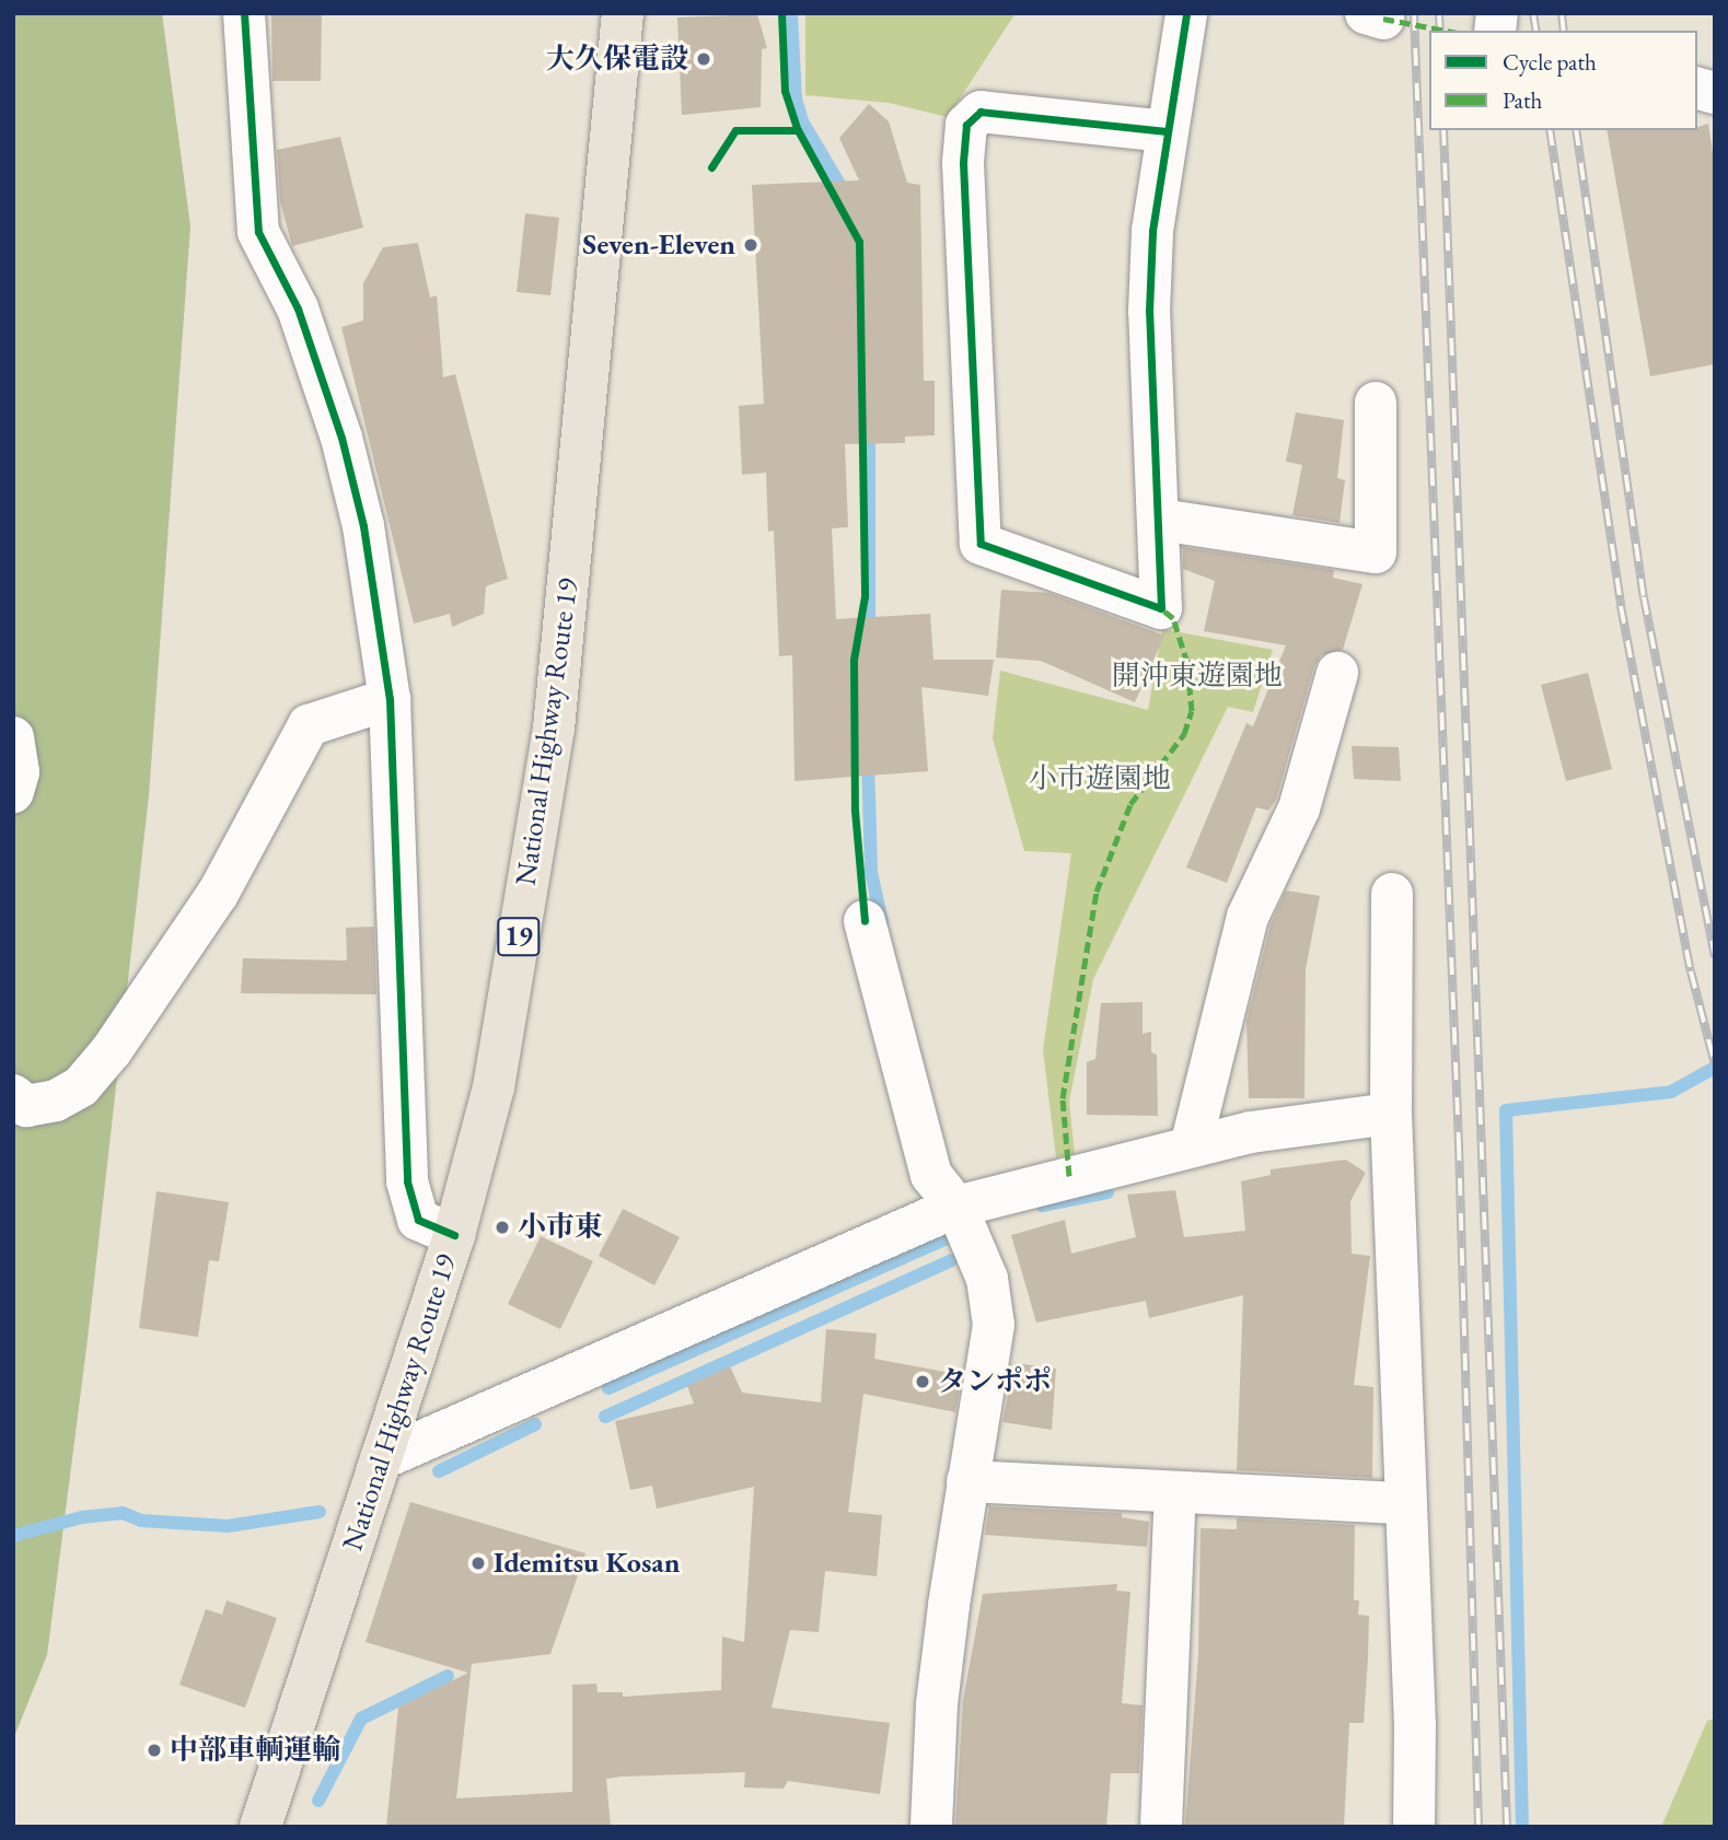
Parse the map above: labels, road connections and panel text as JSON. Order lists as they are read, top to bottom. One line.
{"streets":{"highway":["National Highway Route 19","19"]},"parks":["開沖東遊園地","小市遊園地"],"places":["大久保電設","Seven-Eleven","小市東","タンポポ","Idemitsu Kosan","中部車輌運輸"],"legend":["Cycle path","Path"]}
